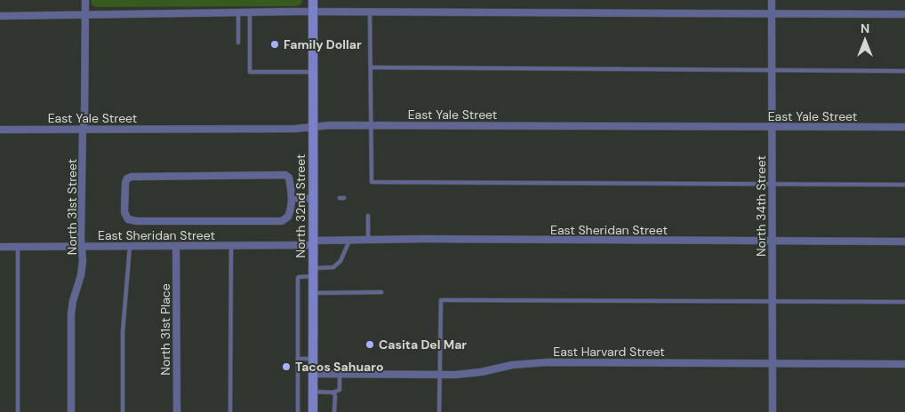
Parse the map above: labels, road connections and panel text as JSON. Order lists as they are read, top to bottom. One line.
{"streets":{"main road":["North 32nd Street"],"street":["East Yale Street","North 34th Street","North 31st Street","East Sheridan Street","North 31st Place","East Harvard Street"]},"crossings":[["East Yale Street","North 32nd Street"],["East Yale Street","North 34th Street"],["East Yale Street","North 31st Street"],["North 32nd Street","East Sheridan Street"],["North 32nd Street","East Harvard Street"],["North 34th Street","East Sheridan Street"],["North 34th Street","East Harvard Street"],["North 31st Street","East Sheridan Street"],["East Sheridan Street","North 31st Place"]],"places":["Family Dollar","Casita Del Mar","Tacos Sahuaro"],"north":"top"}
